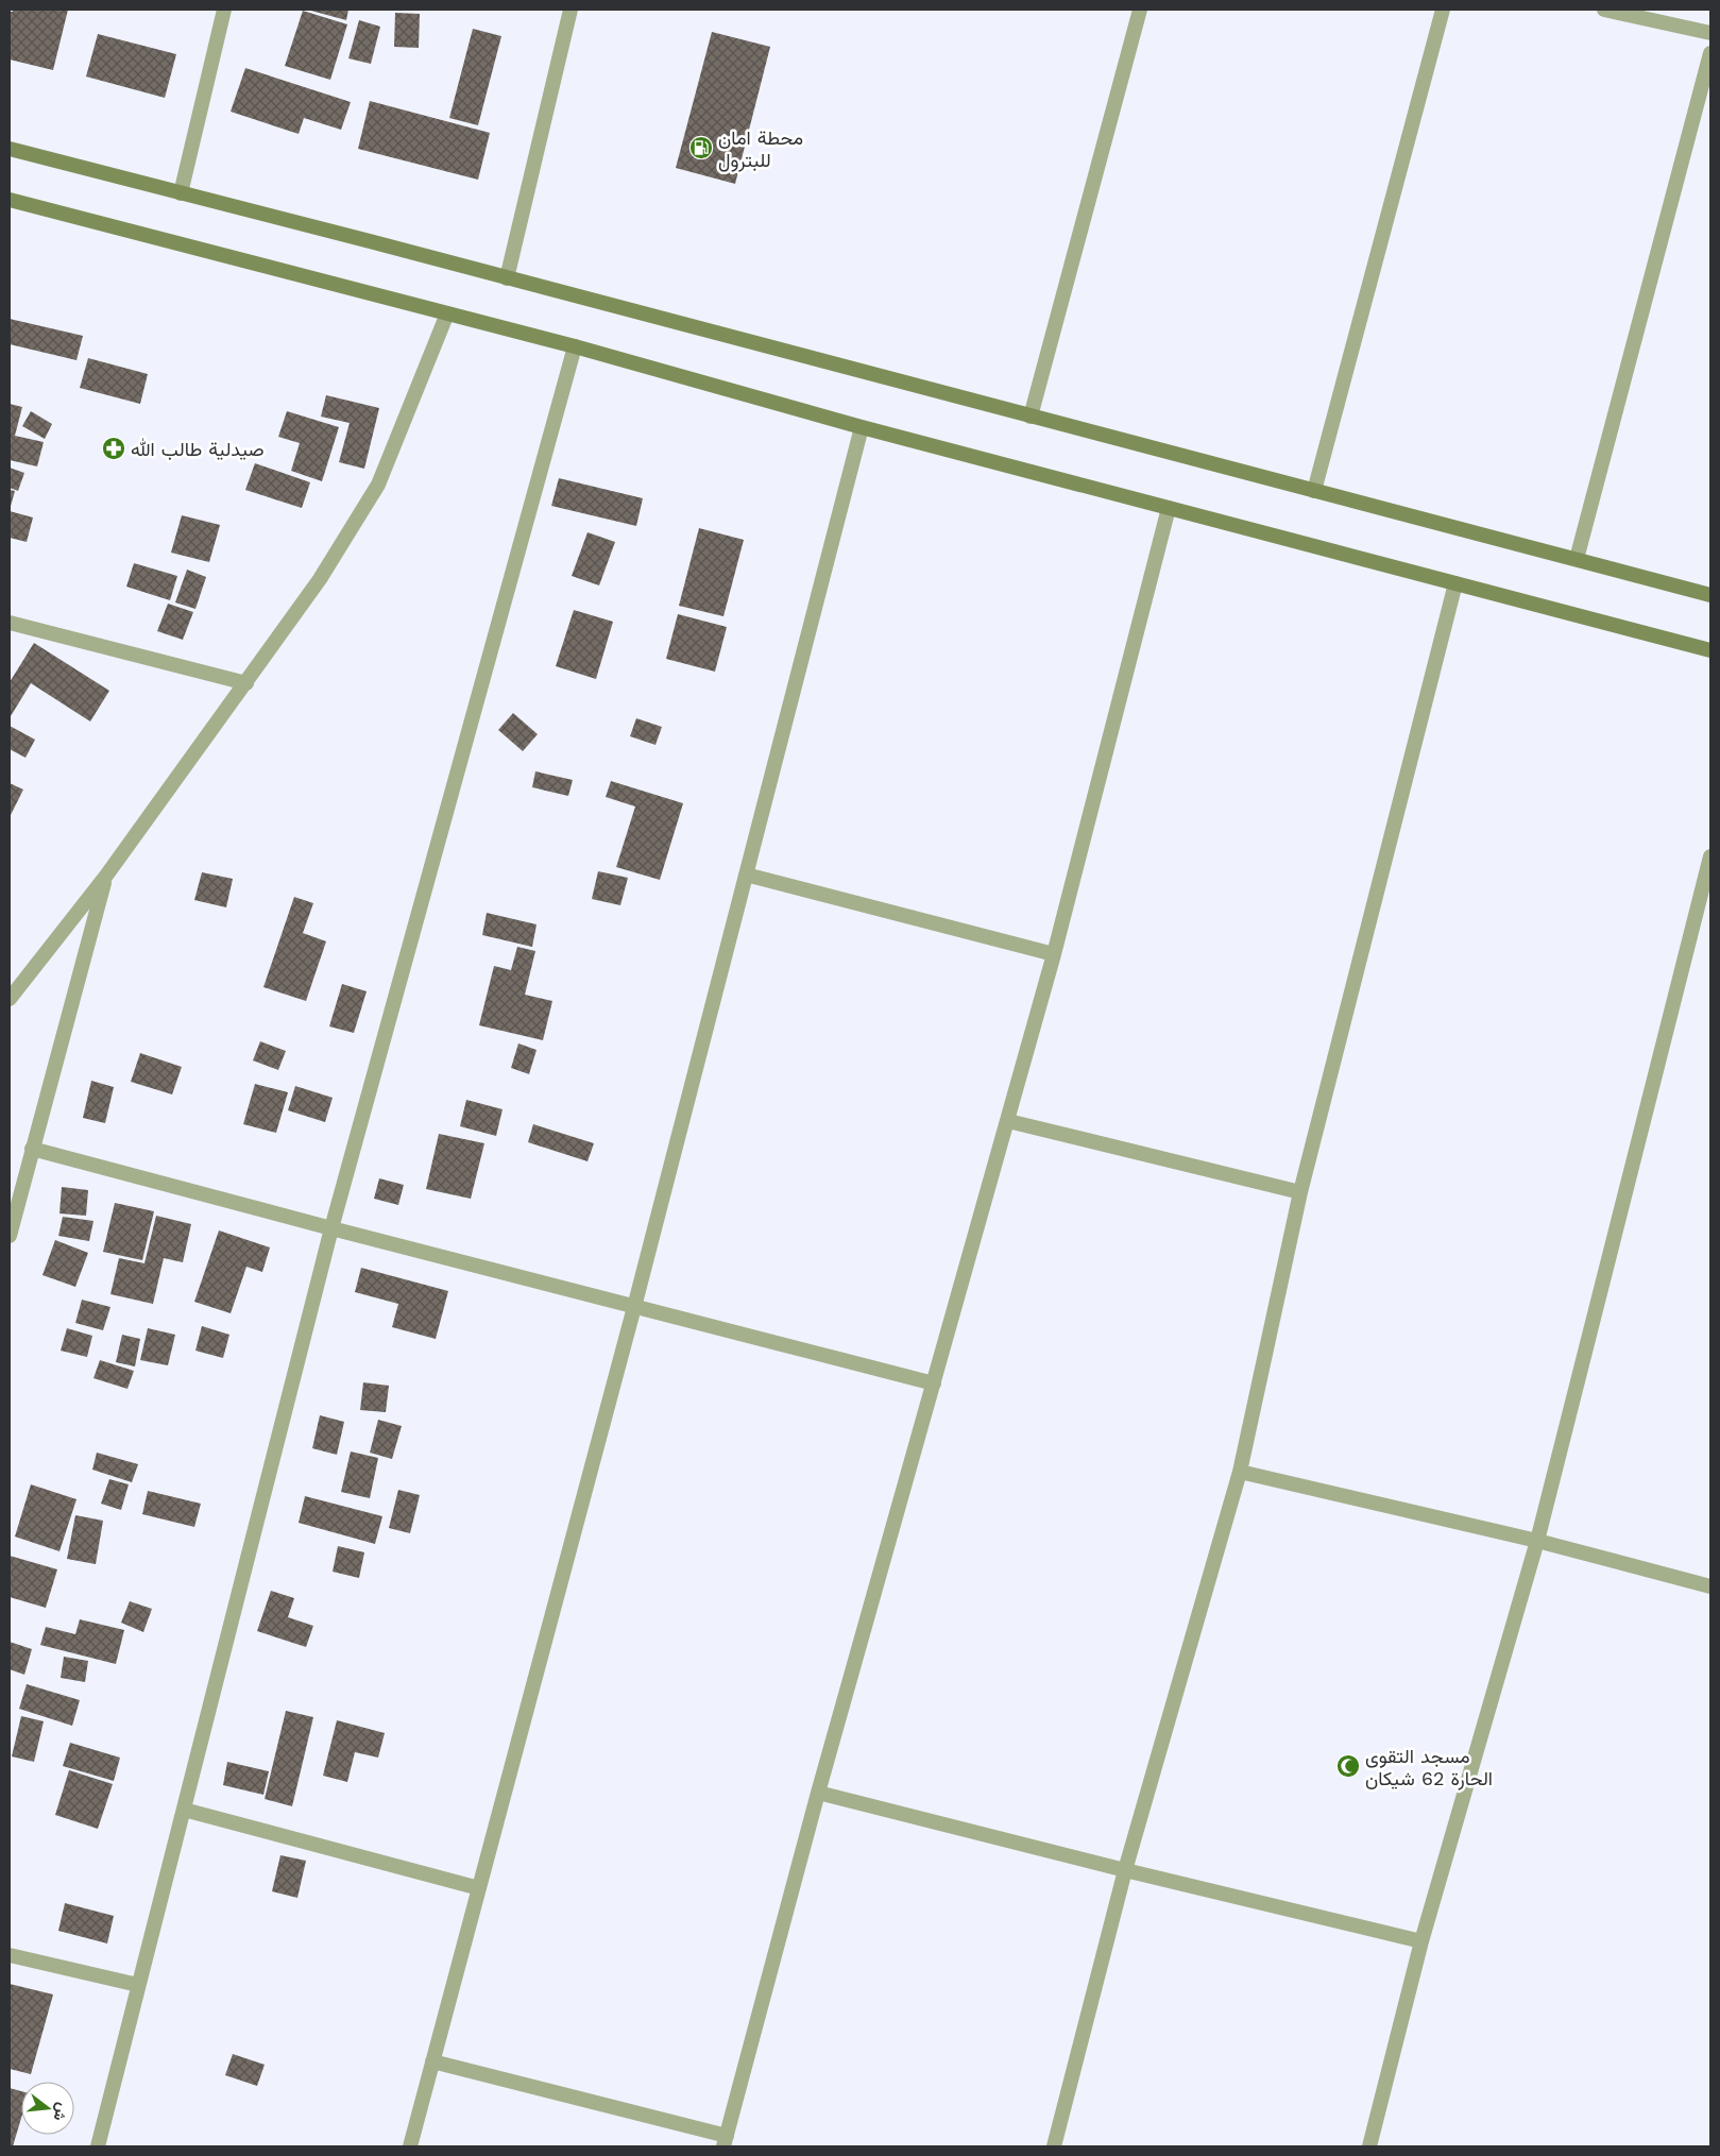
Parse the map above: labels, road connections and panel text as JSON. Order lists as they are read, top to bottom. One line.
{"places":{"fuel station":["محطة امان للبترول"],"pharmacy":["صيدلية طالب الله"],"mosque":["مسجد التقوى الحارة 62 شيكان"]},"north":"right"}
